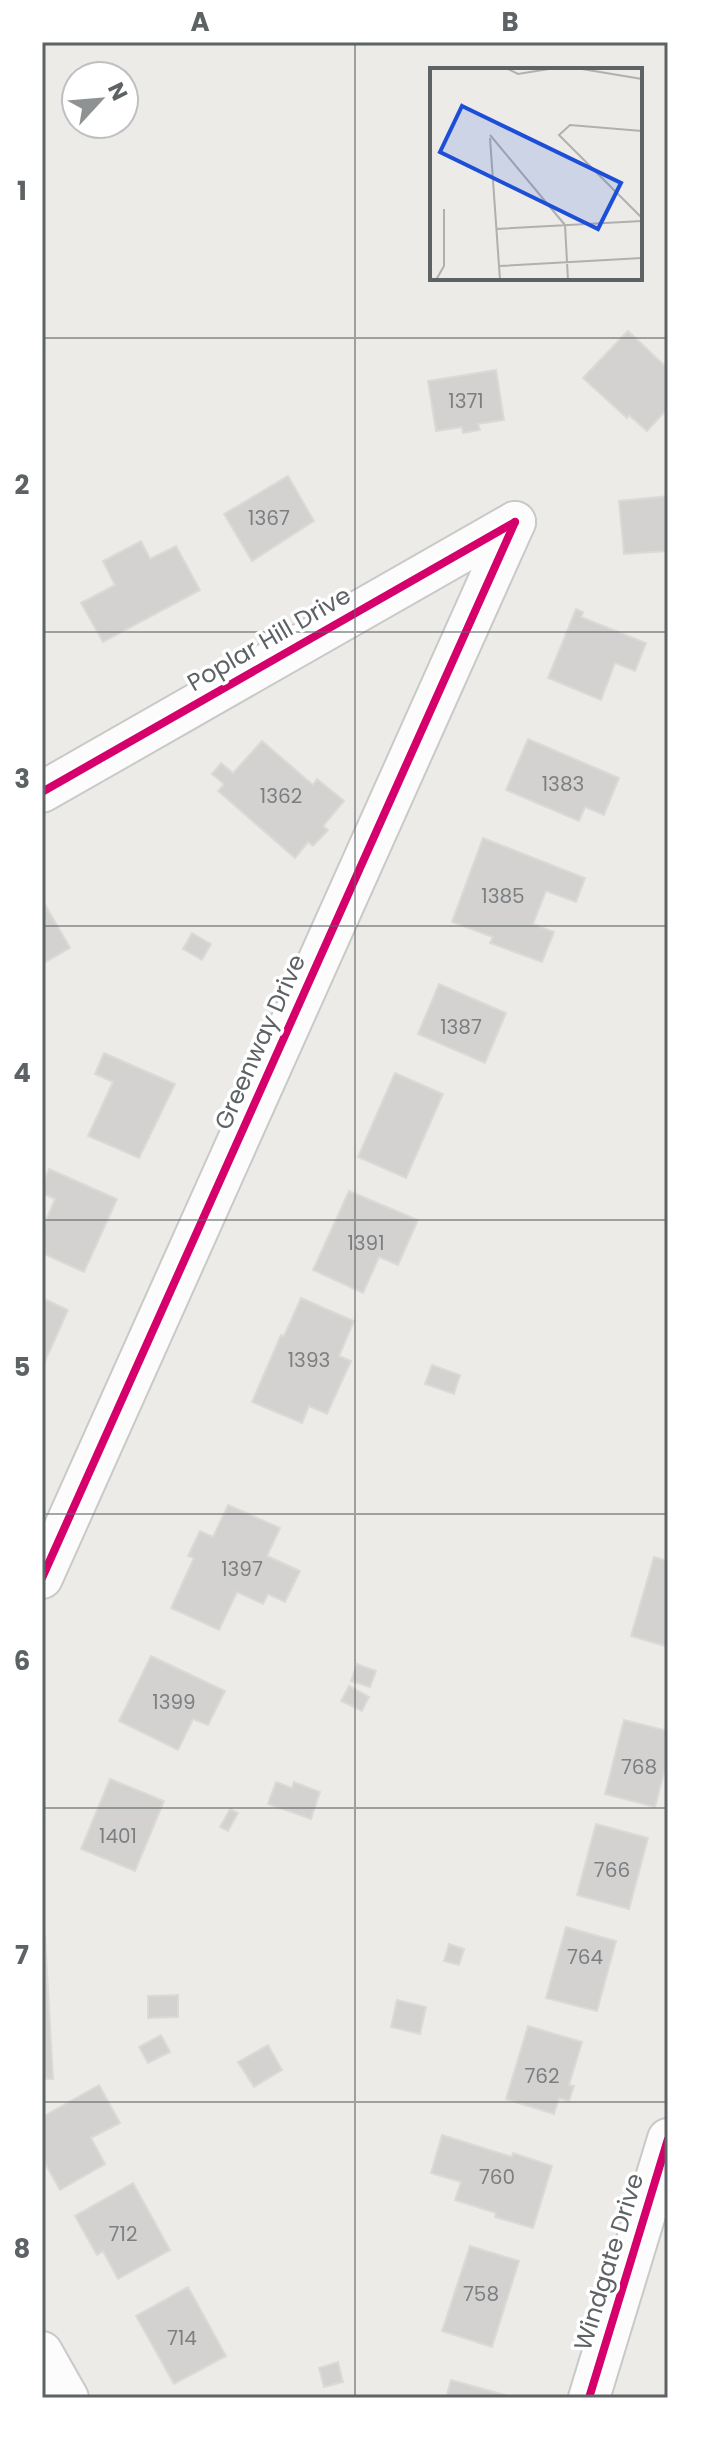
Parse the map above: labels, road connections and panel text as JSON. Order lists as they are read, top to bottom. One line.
{"streets":{"street":["Poplar Hill Drive","Greenway Drive","Windgate Drive"]},"crossings":[["Poplar Hill Drive","Greenway Drive"]],"house_numbers":["1371","1367","1383","1362","1385","1387","1391","1393","1397","1399","768","1401","766","764","762","760","712","758","714"],"north":"top right","grid":{"columns":["A","B"],"rows":["1","2","3","4","5","6","7","8"]}}
